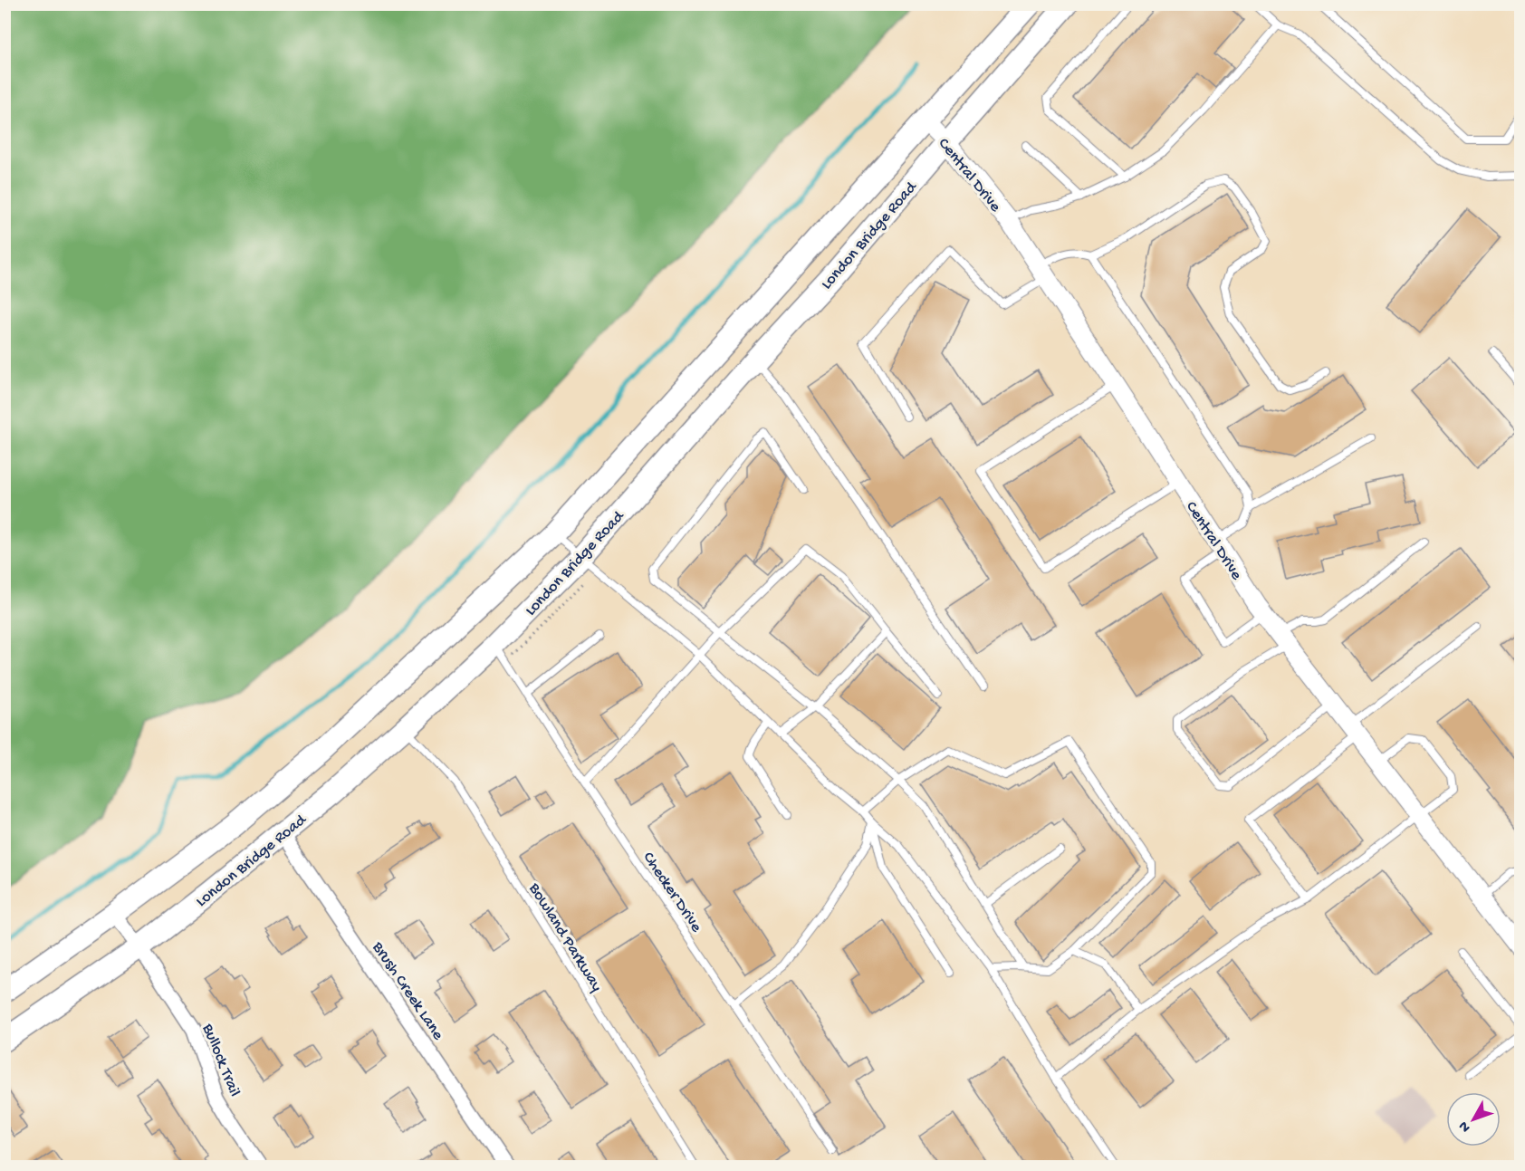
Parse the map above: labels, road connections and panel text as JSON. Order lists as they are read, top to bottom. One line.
{"streets":{"main road":["London Bridge Road"],"street":["Central Drive","Brush Creek Lane","Bullock Trail"],"lane":["Checker Drive","Bowland Parkway"]},"crossings":[["Central Drive","London Bridge Road"],["London Bridge Road","Checker Drive"],["London Bridge Road","Bowland Parkway"],["London Bridge Road","Brush Creek Lane"],["London Bridge Road","Bullock Trail"]],"north":"bottom left"}
